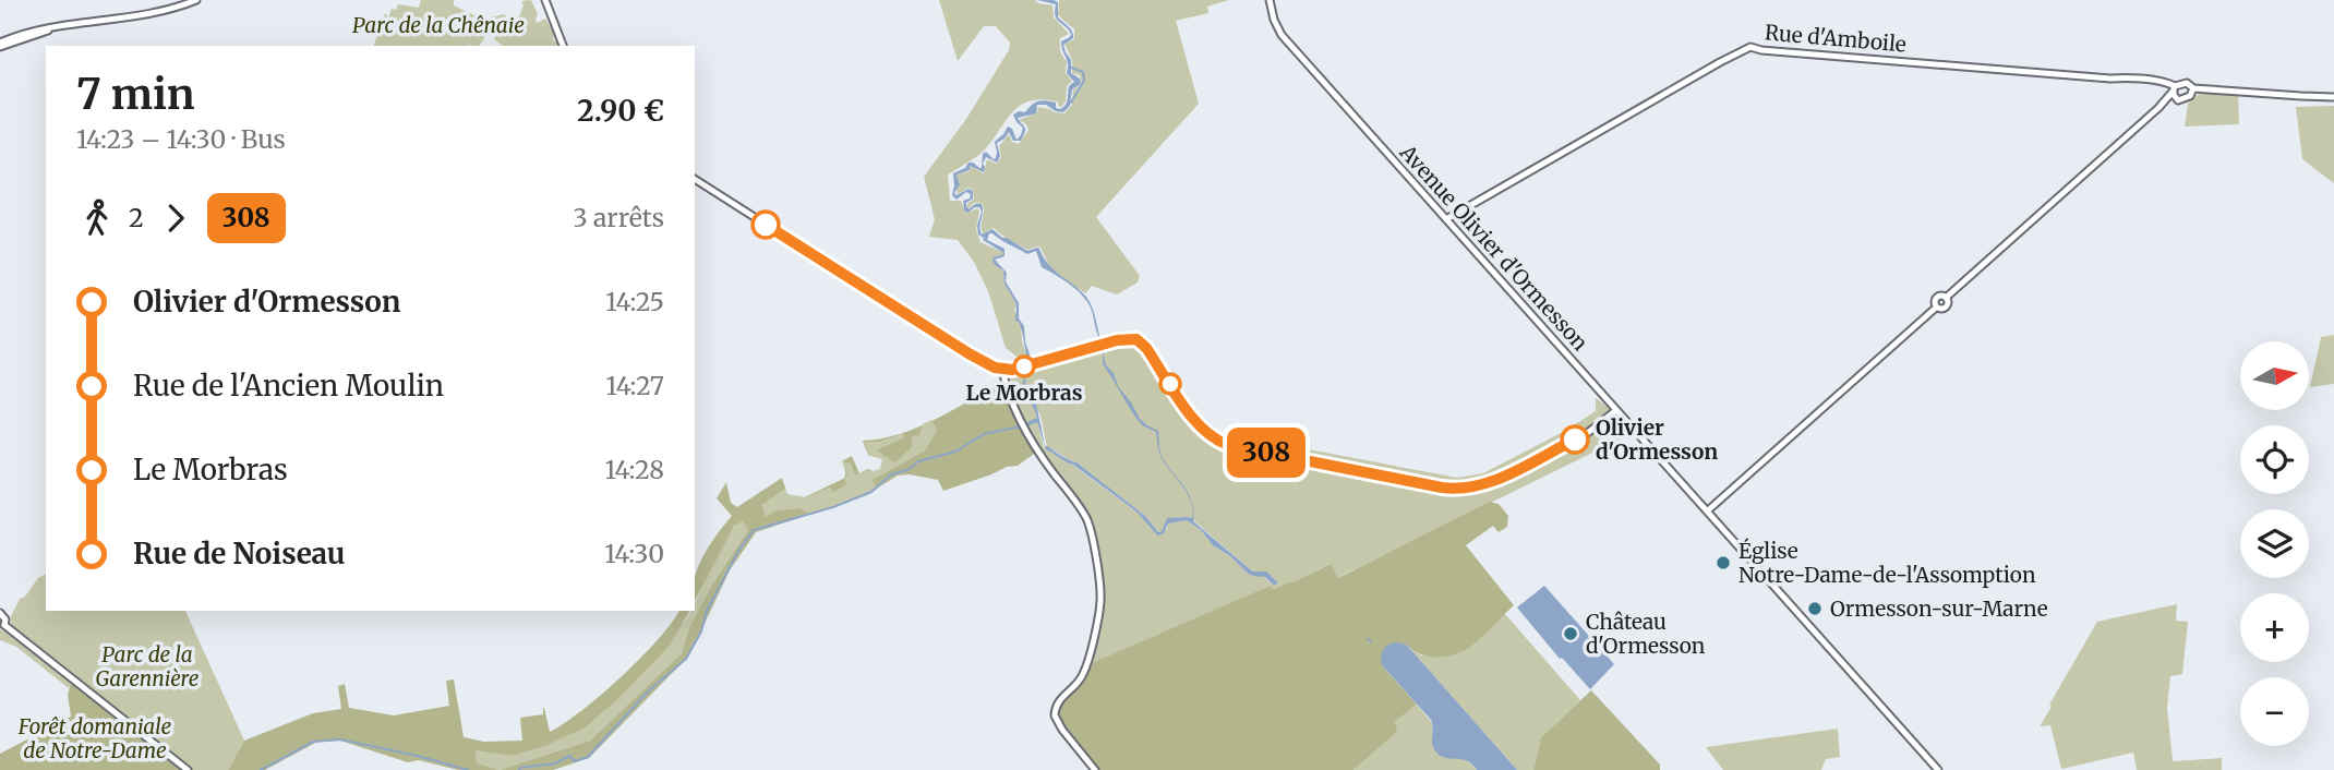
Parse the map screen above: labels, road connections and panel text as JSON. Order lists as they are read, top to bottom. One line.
{"streets":{"street":["Rue d'Amboile","Avenue Olivier d'Ormesson"]},"crossings":[["Rue d'Amboile","Avenue Olivier d'Ormesson"]],"parks":["Parc de la Chênaie","Parc de la Garennière","Forêt domaniale de Notre-Dame"],"places":["Le Morbras","Olivier d'Ormesson","Église Notre-Dame-de-l'Assomption","Ormesson-sur-Marne","Château d'Ormesson"],"lines":["bus line 308"],"north":"right","page":{"on_map":"308","heading":["7 min","14:23 – 14:30 · Bus","2.90 €"],"legs":["2","308","3 arrêts"],"list":[{"name":"Olivier d'Ormesson","value":"14:25"},{"name":"Rue de l'Ancien Moulin","value":"14:27"},{"name":"Le Morbras","value":"14:28"},{"name":"Rue de Noiseau","value":"14:30"}],"map_buttons":["+","−"]}}
